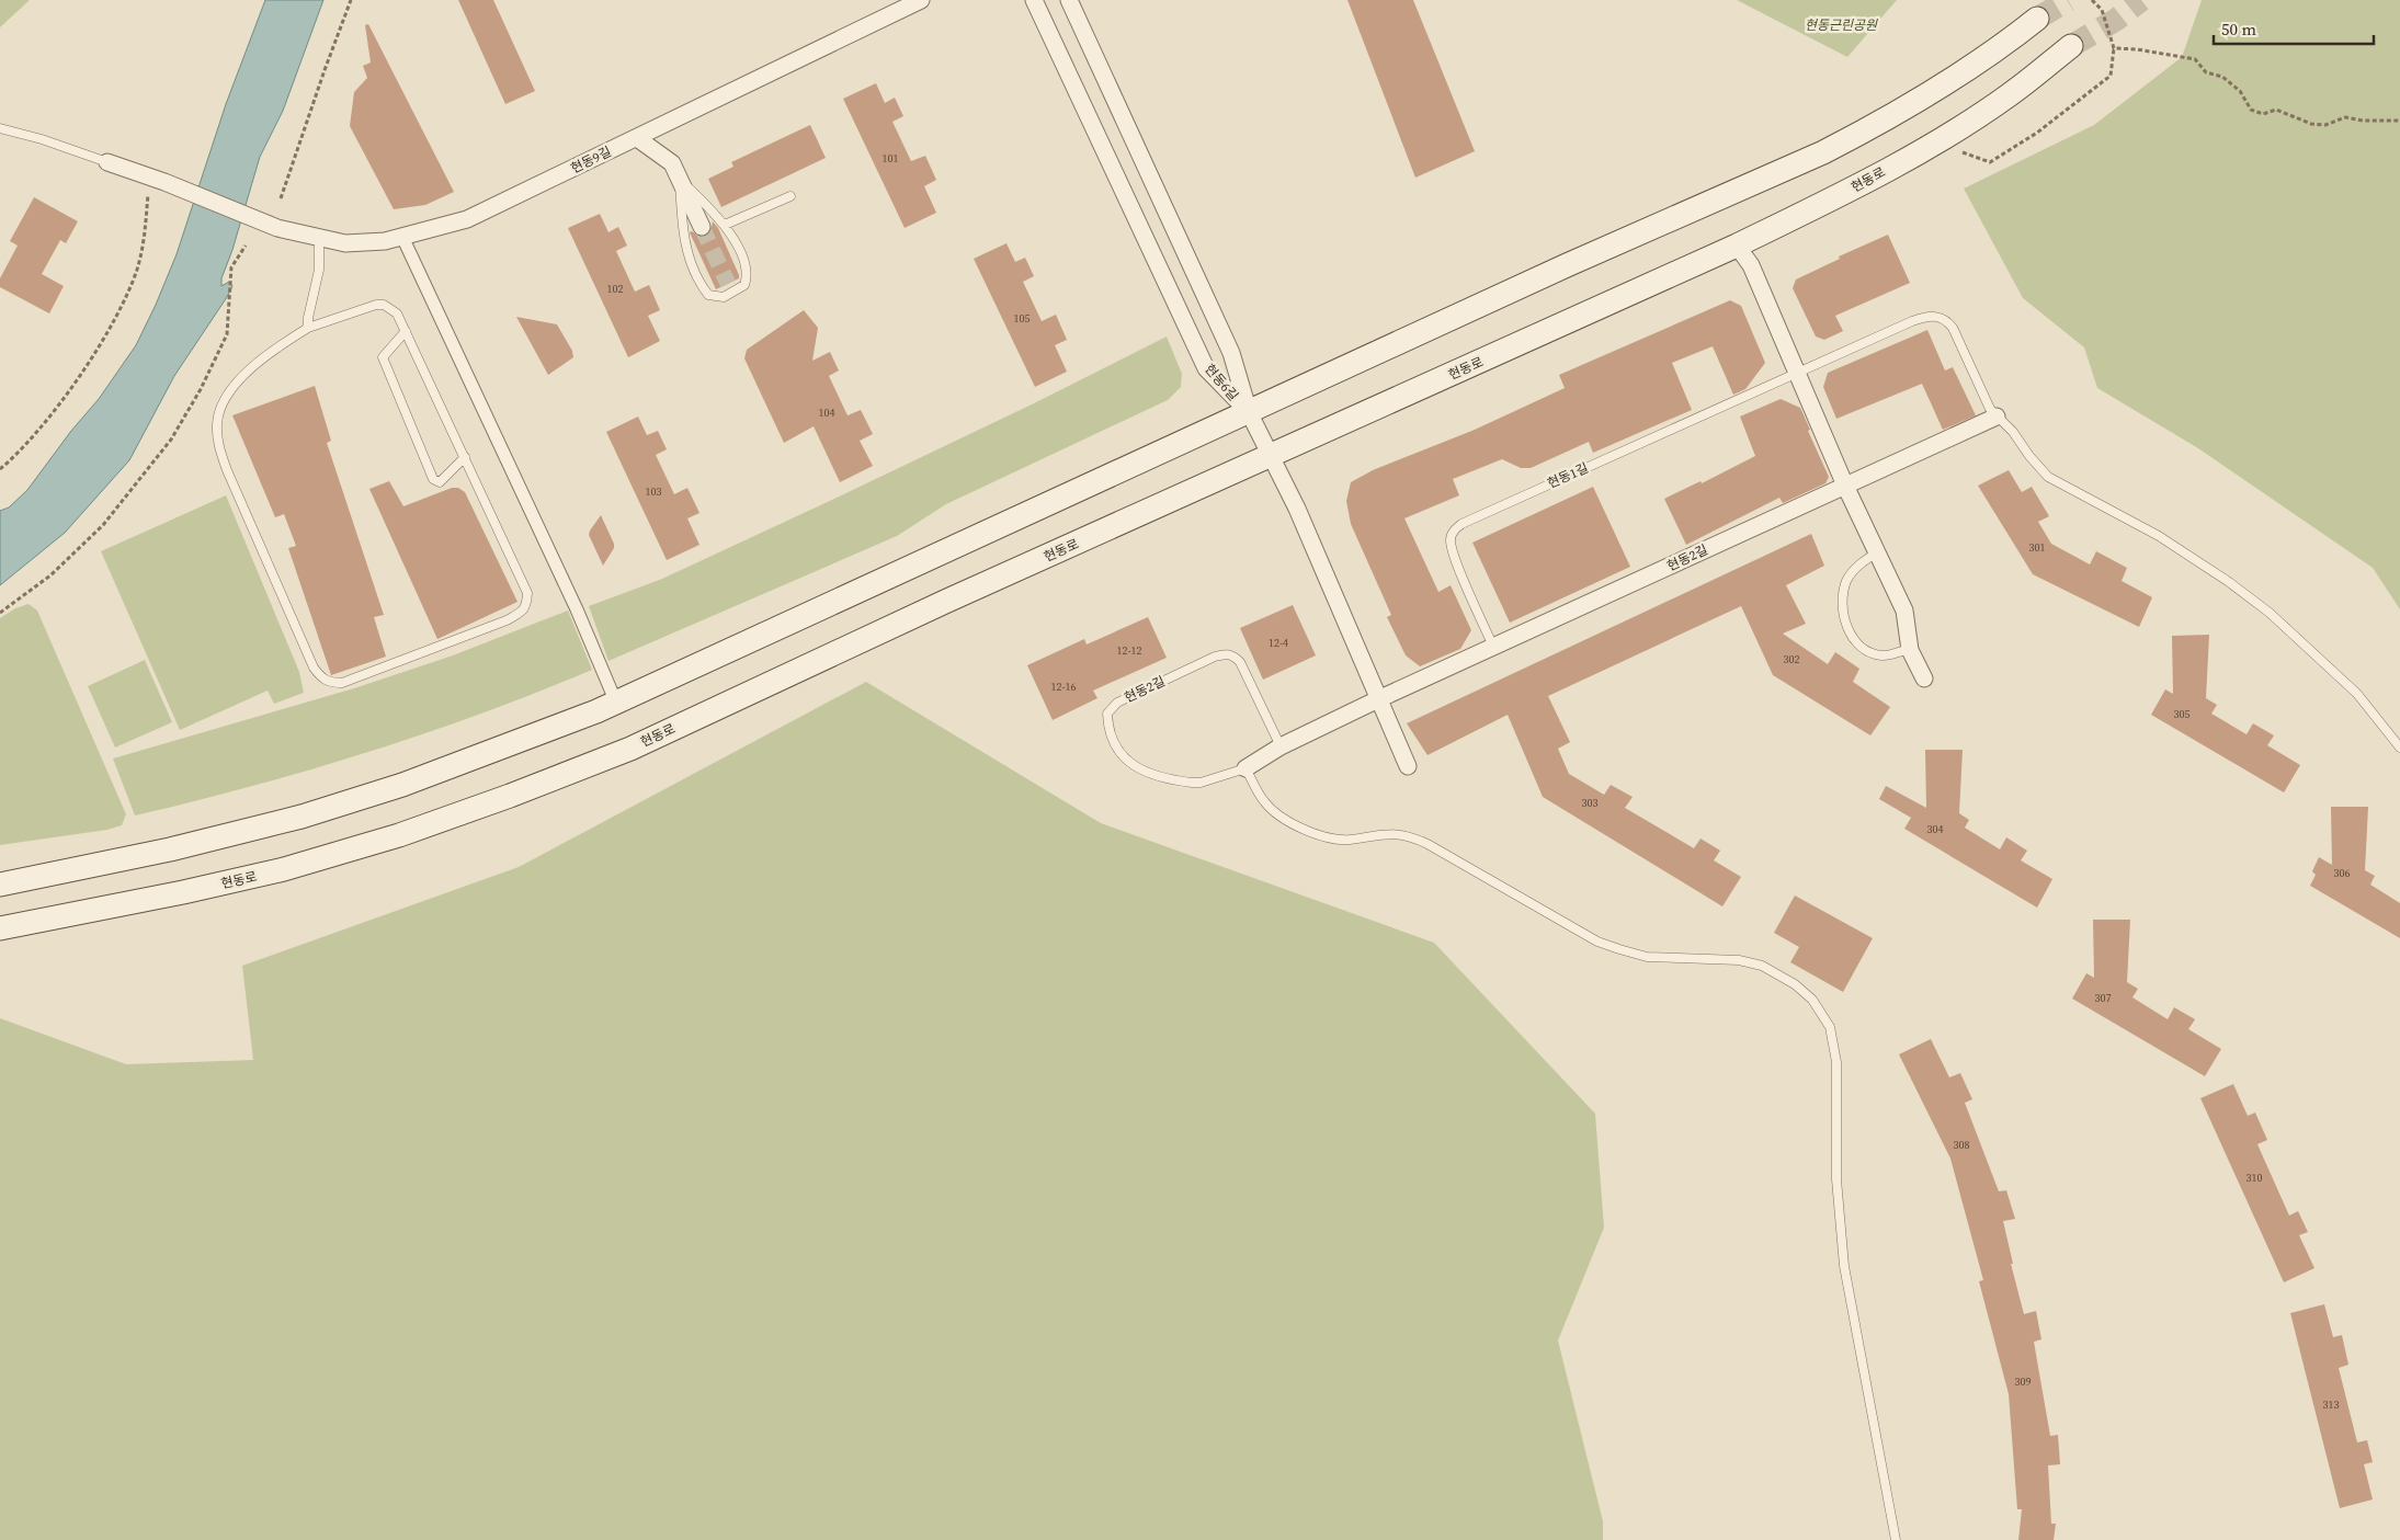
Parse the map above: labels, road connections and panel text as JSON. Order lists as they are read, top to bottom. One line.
{"streets":{"main road":["현동로"],"street":["현동9길","현동6길","현동2길"],"lane":["현동1길"]},"crossings":[["현동1길","현동2길"]],"parks":["현동근린공원"],"house_numbers":["101","102","105","104","103","301","12-4","12-12","302","12-16","305","303","304","306","307","308","310","309","313"],"scale_bar":"50 m"}
